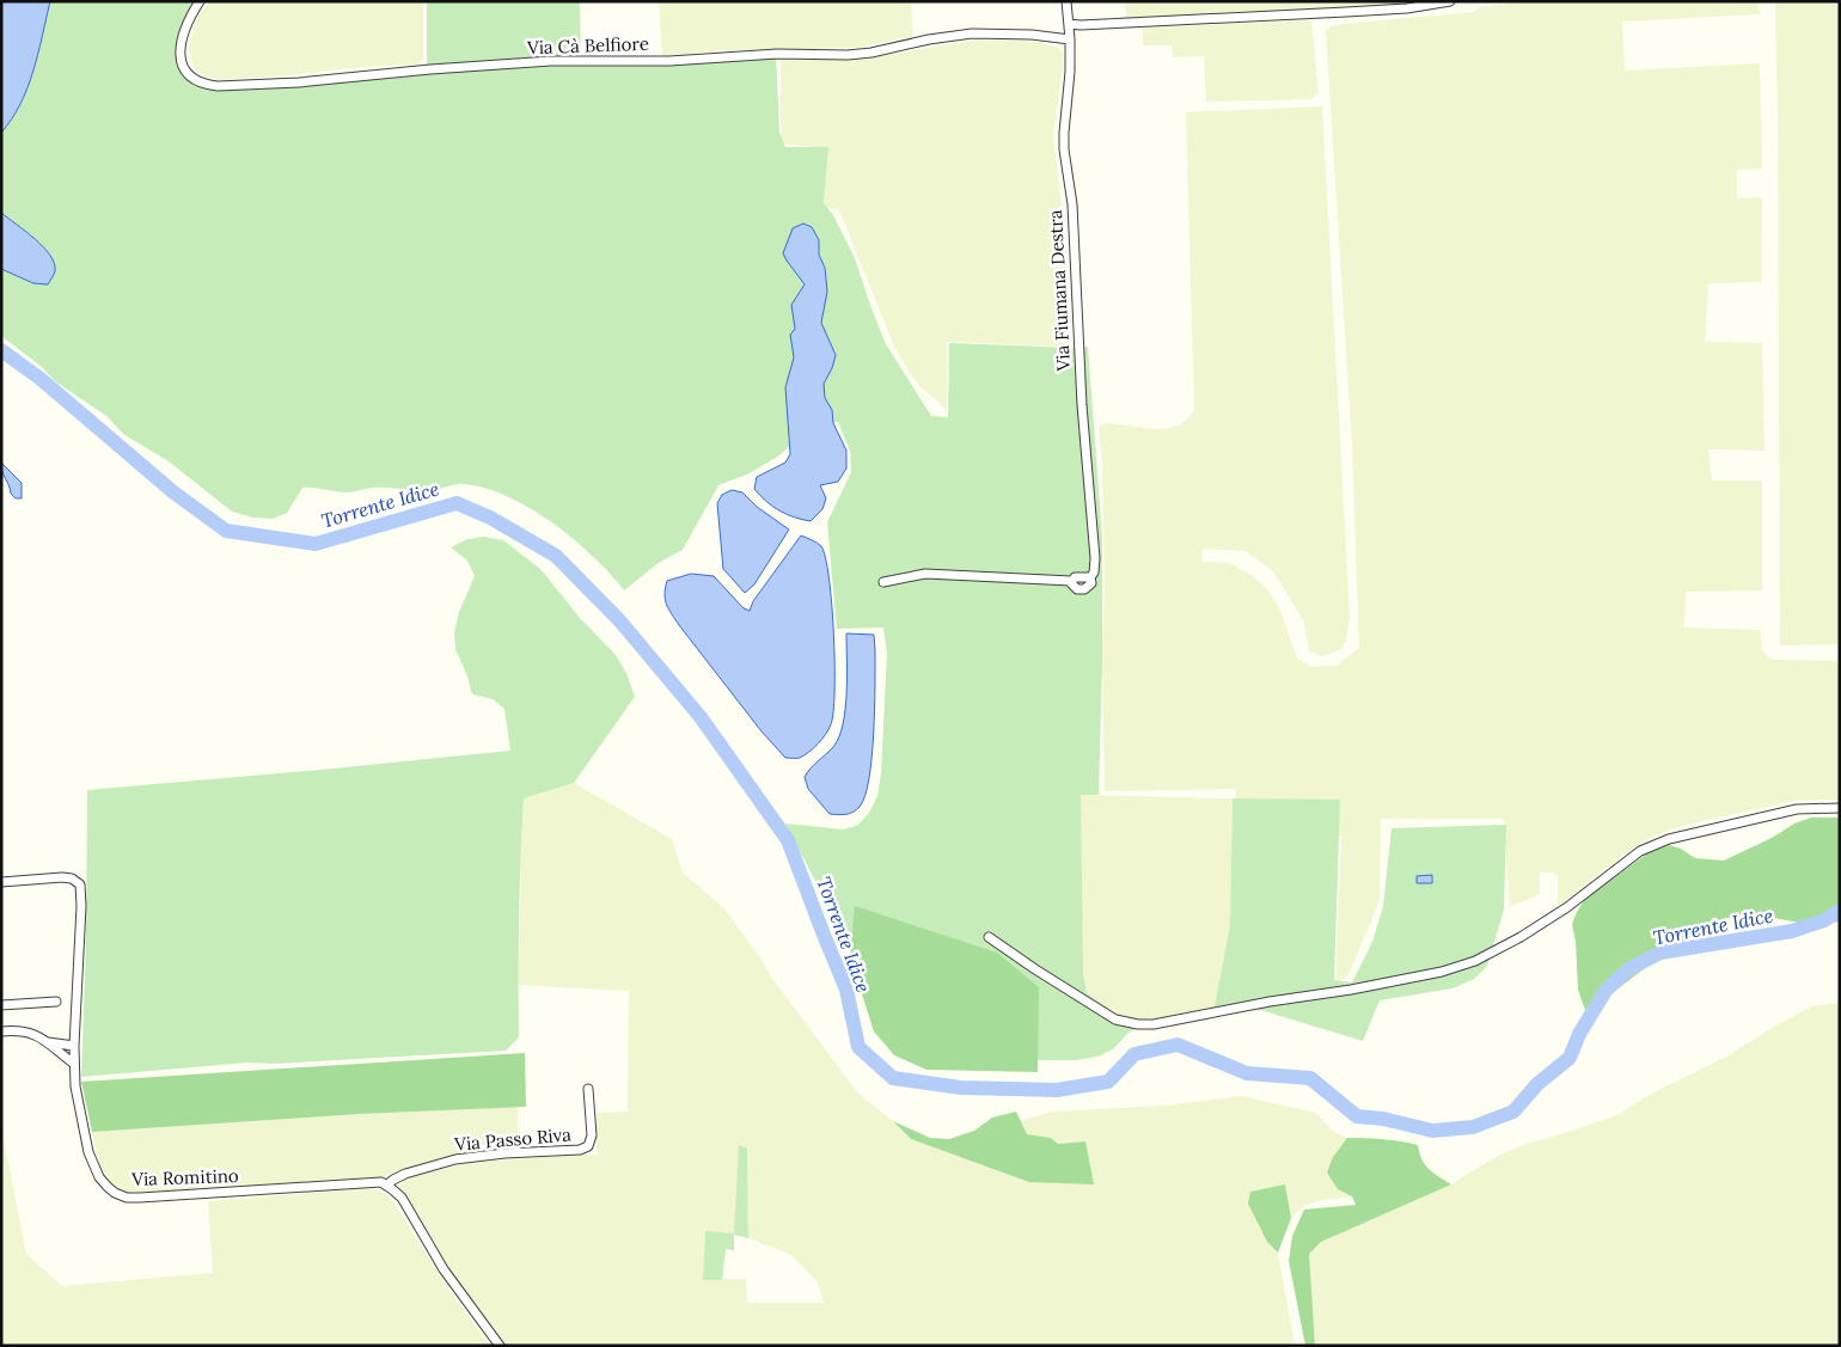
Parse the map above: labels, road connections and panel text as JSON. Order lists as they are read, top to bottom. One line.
{"streets":{"street":["Via Cà Belfiore","Via Fiumana Destra","Via Passo Riva","Via Romitino"]},"crossings":[["Via Cà Belfiore","Via Fiumana Destra"],["Via Passo Riva","Via Romitino"]],"water":["Torrente Idice"]}
